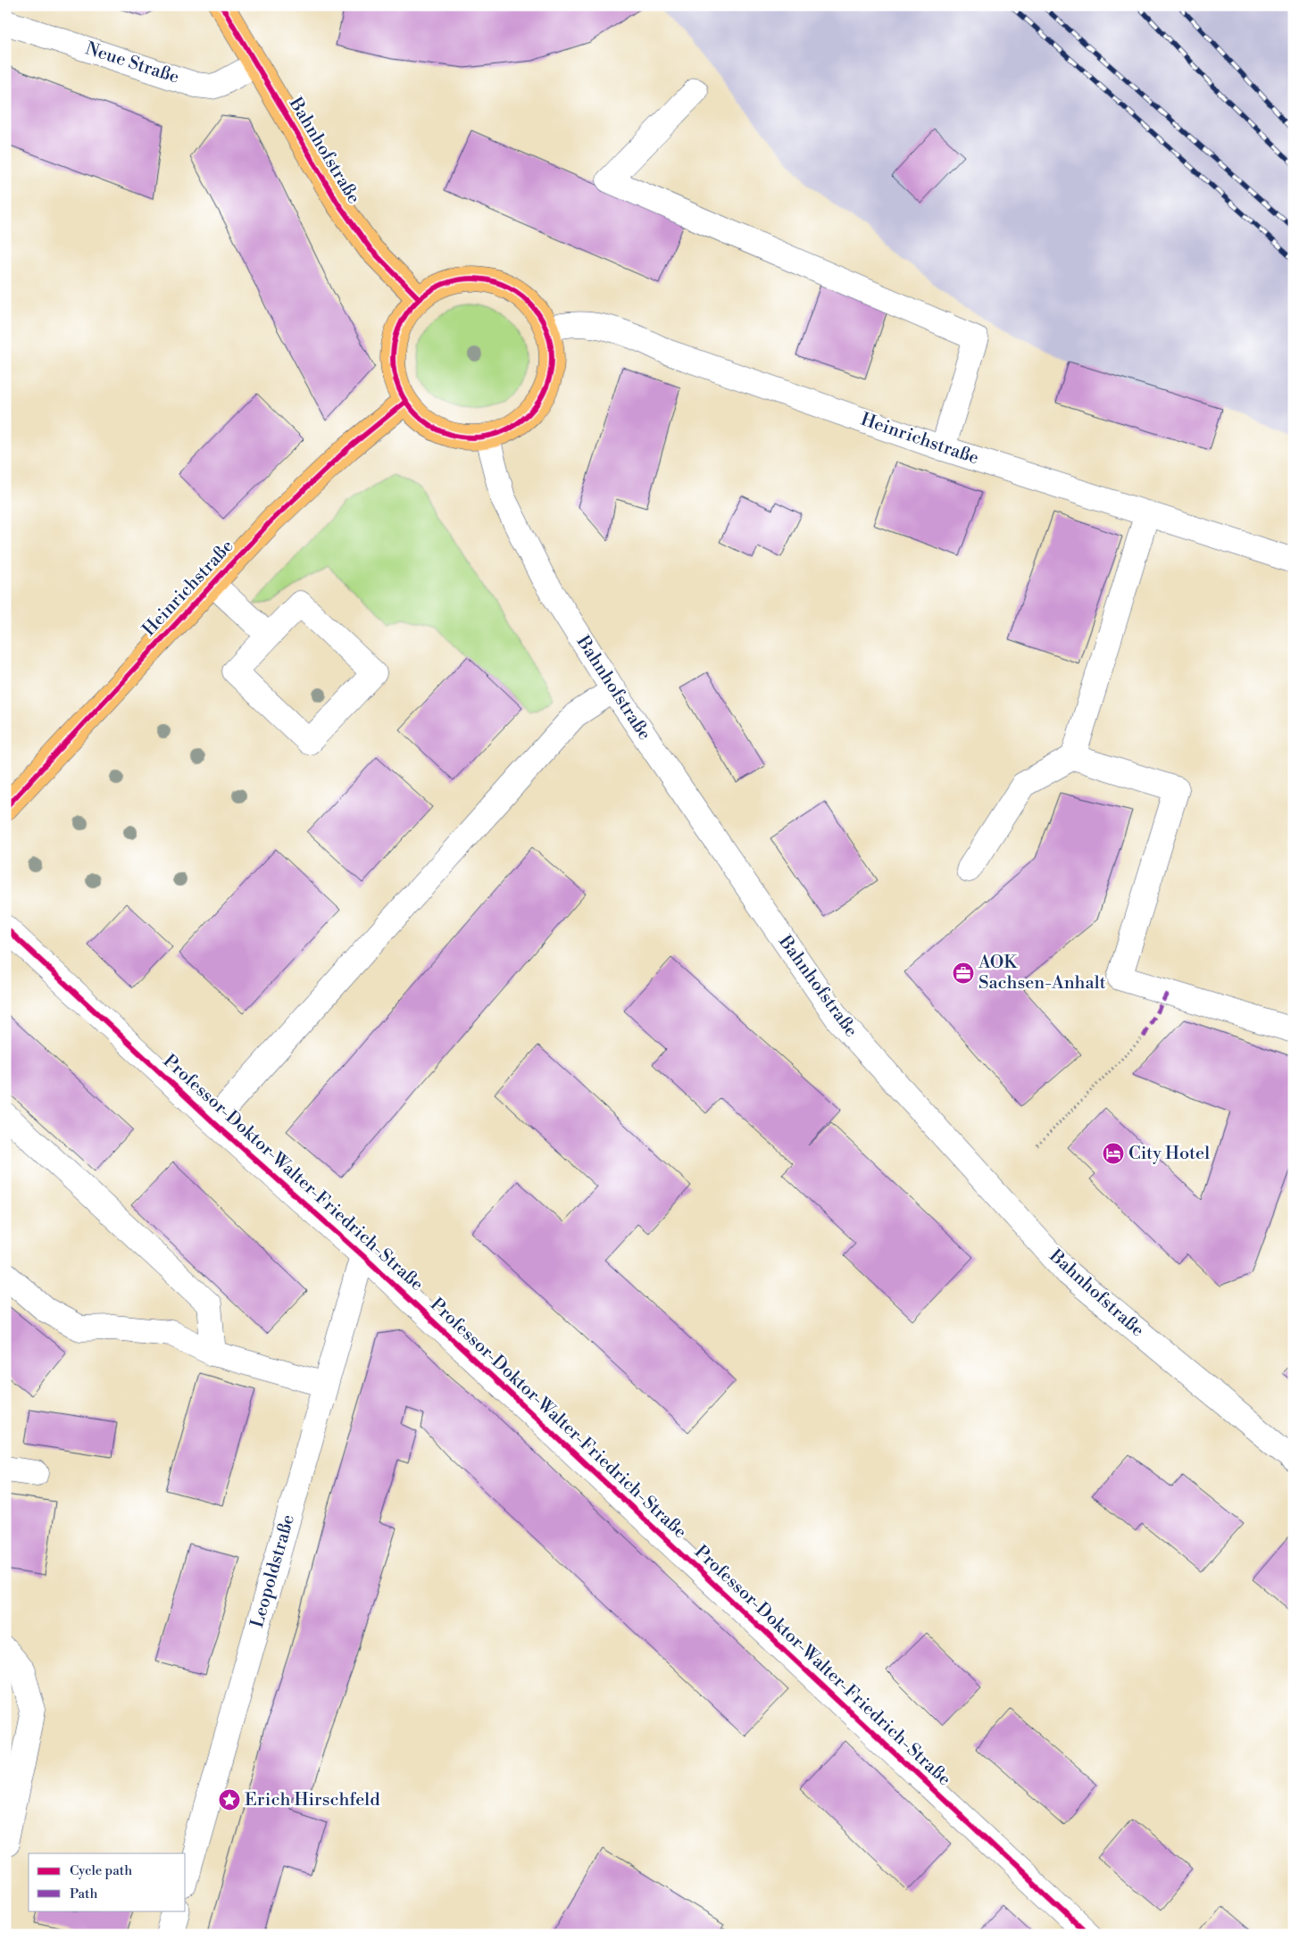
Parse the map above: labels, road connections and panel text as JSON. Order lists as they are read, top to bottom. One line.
{"streets":{"main road":["Bahnhofstraße","Heinrichstraße"],"street":["Neue Straße","Professor-Doktor-Walter-Friedrich-Straße","Leopoldstraße"]},"crossings":[["Neue Straße","Bahnhofstraße"],["Bahnhofstraße","Heinrichstraße"],["Professor-Doktor-Walter-Friedrich-Straße","Leopoldstraße"]],"places":{"office":["AOK Sachsen-Anhalt"],"hotel":["City Hotel"],"place":["Erich Hirschfeld"]},"legend":["Cycle path","Path"]}
